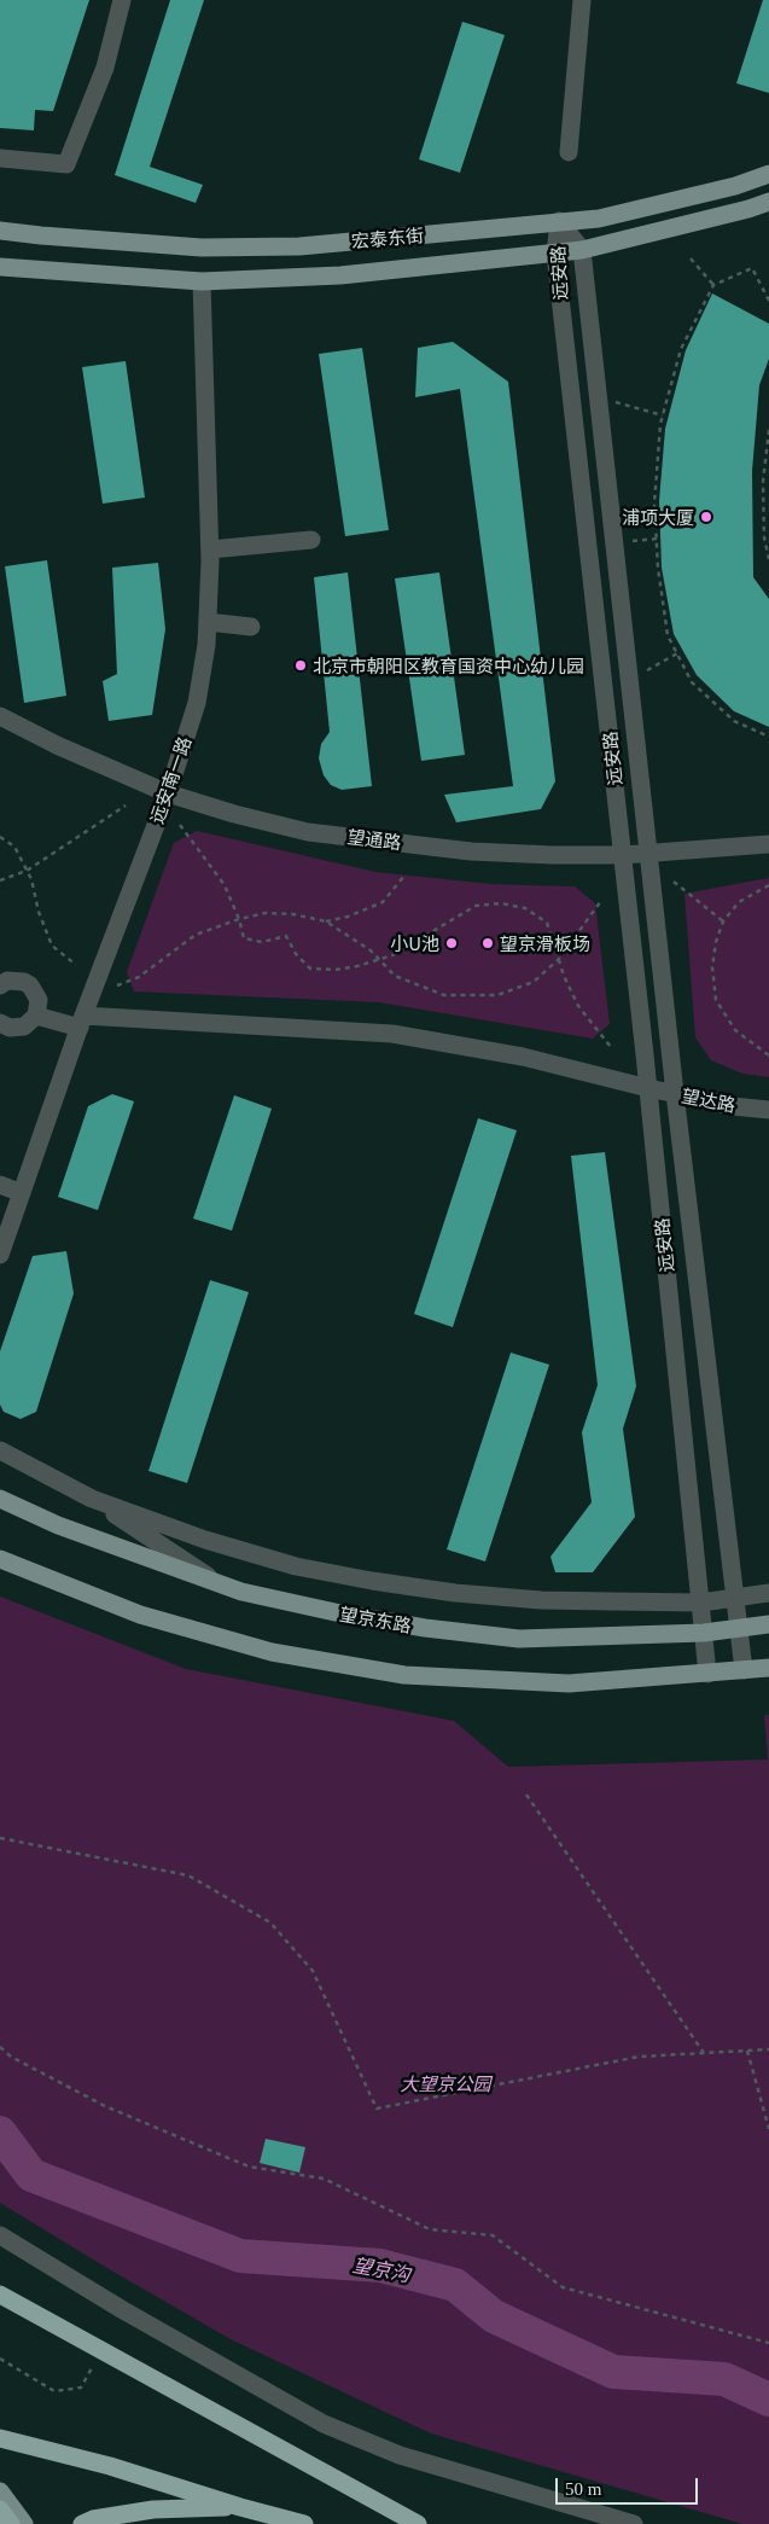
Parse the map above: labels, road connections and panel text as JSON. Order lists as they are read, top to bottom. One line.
{"streets":{"main road":["宏泰东街","望京东路"],"street":["远安路","远安南一路","望通路","望达路"]},"crossings":[["宏泰东街","远安路"],["宏泰东街","远安南一路"],["远安路","望通路"],["远安路","望达路"],["远安路","望京东路"],["远安南一路","望通路"],["远安南一路","望达路"]],"water":["望京沟"],"parks":["大望京公园"],"places":["浦项大厦","北京市朝阳区教育国资中心幼儿园","小U池","望京滑板场"],"scale_bar":"50 m"}
